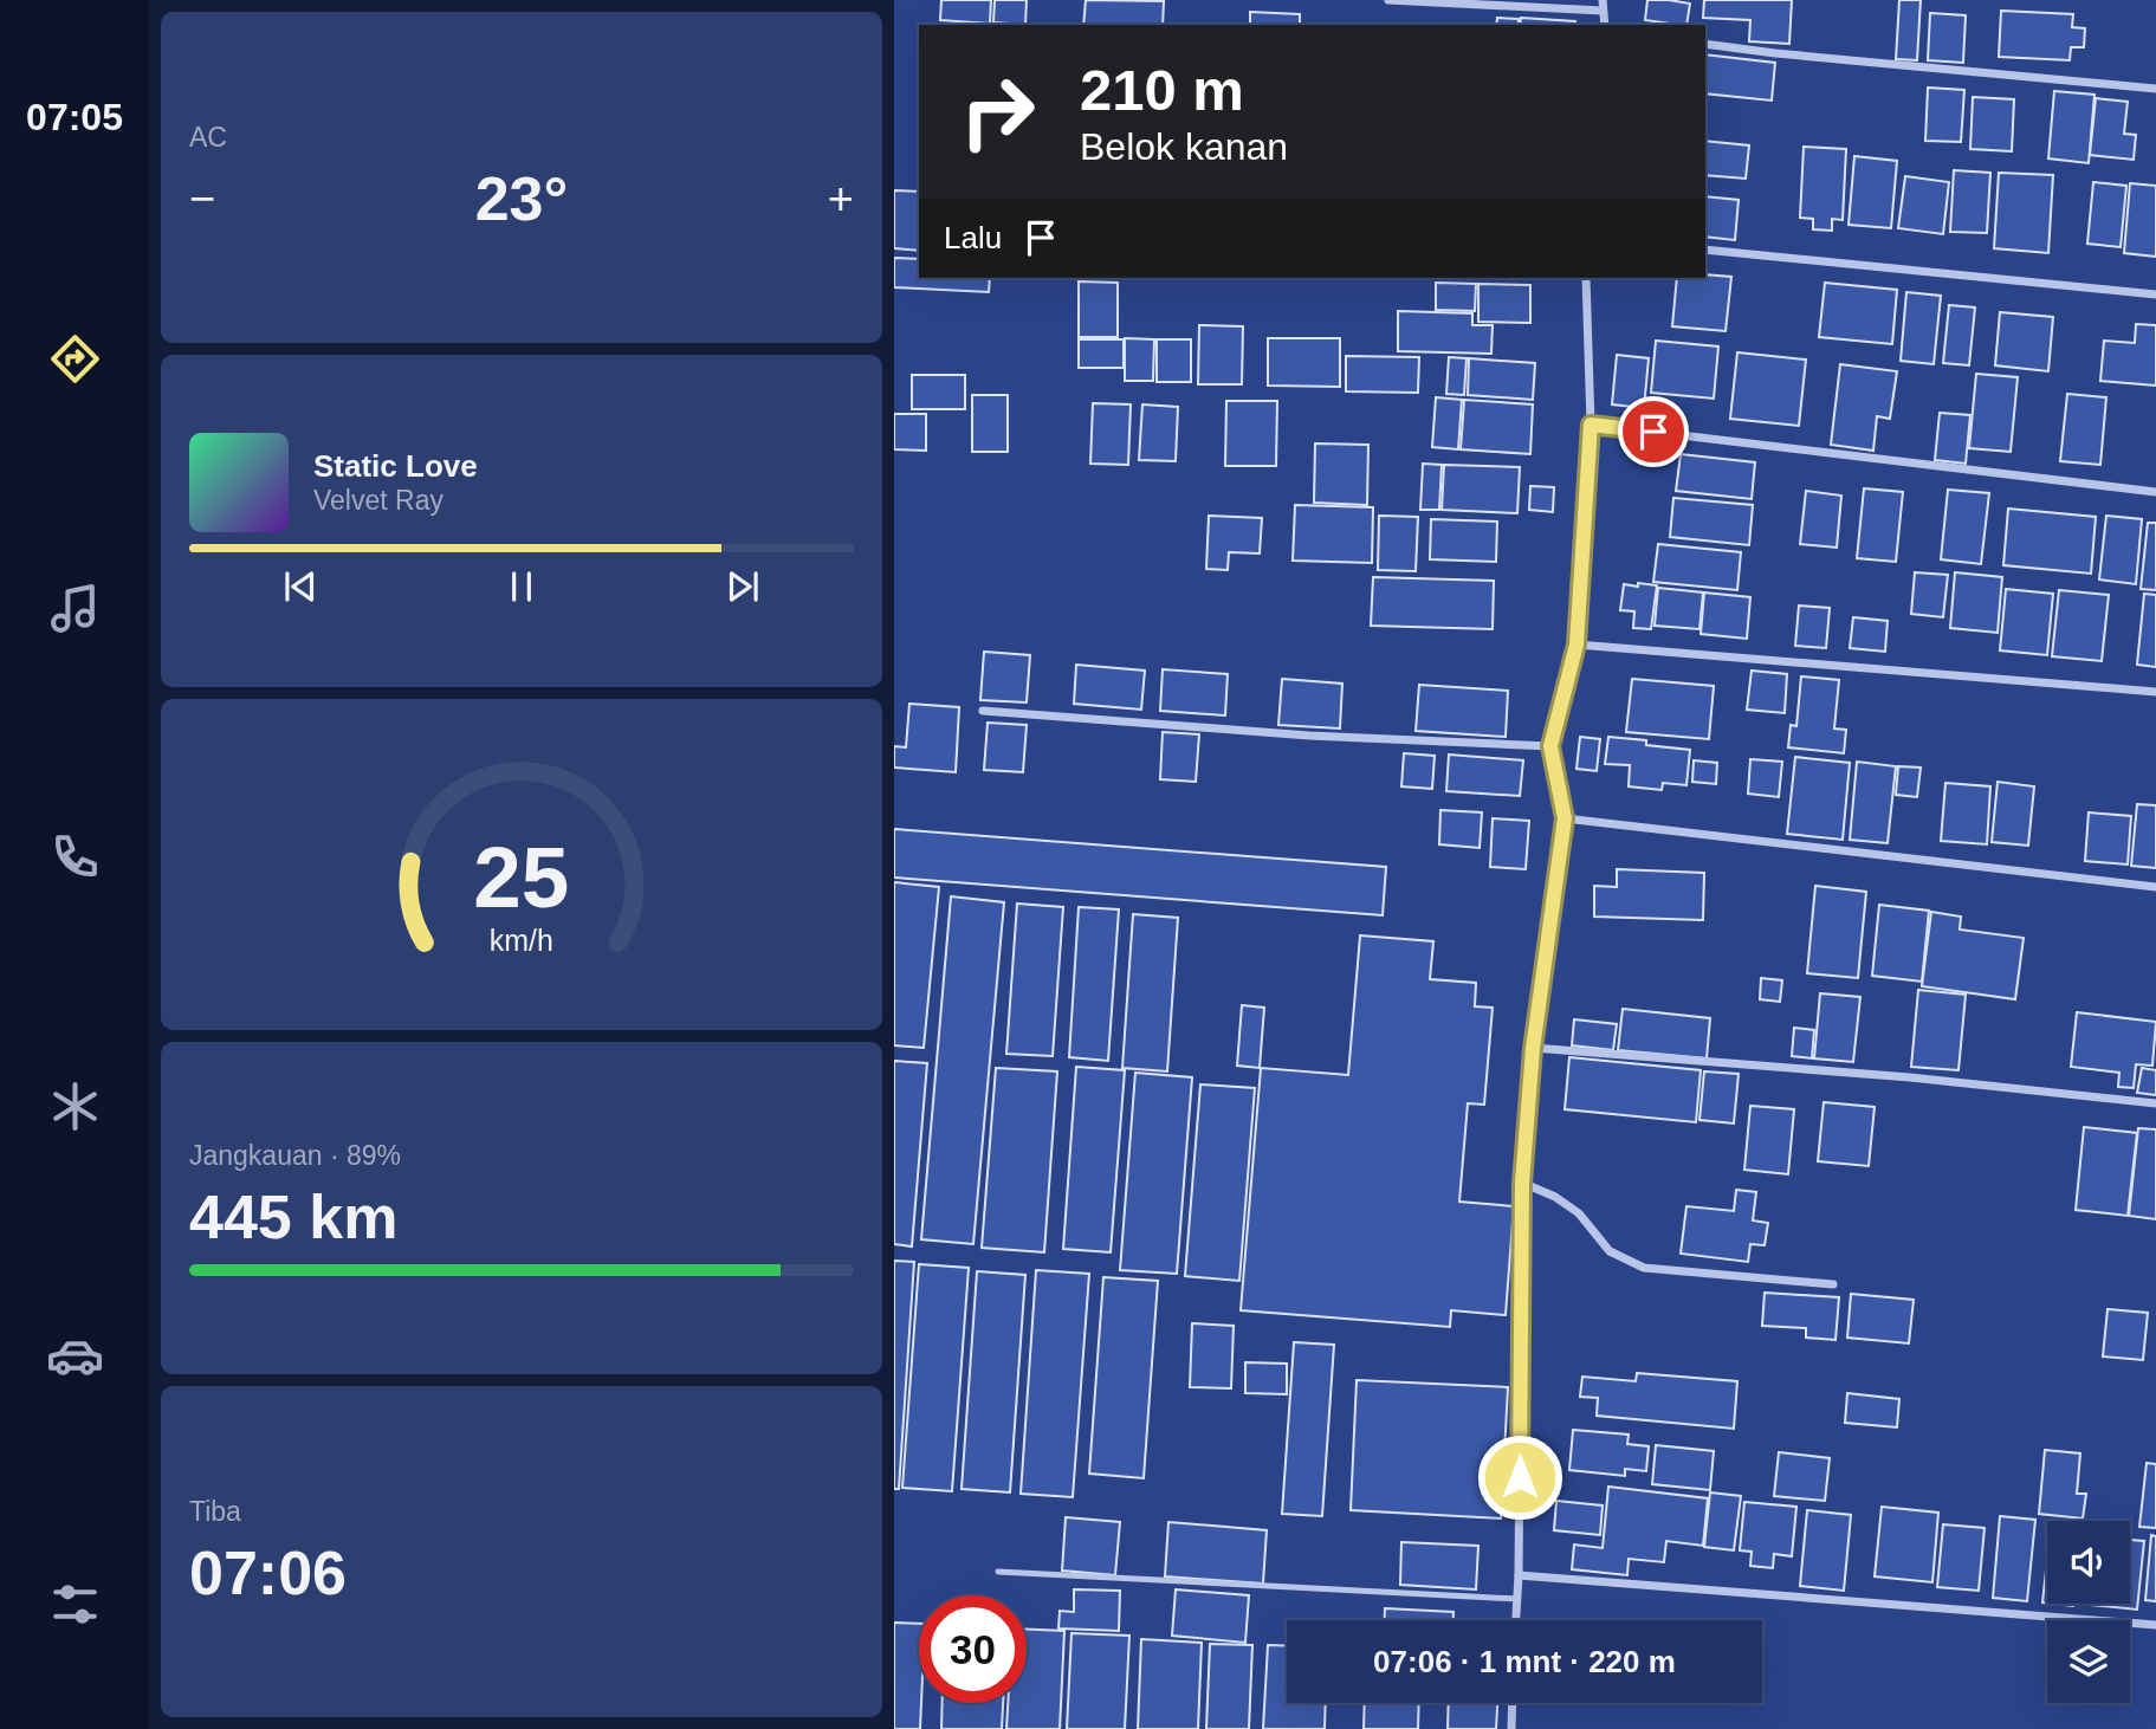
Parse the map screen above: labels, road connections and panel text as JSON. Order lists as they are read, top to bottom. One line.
{"page":{"tabs":"07:05","tile":["AC",["Jangkauan · 89%","445 km"],["Tiba","07:06"]],"turn":["210 m","Belok kanan"],"heat":["−","23°","+"],"then":"Lalu","song":["Static Love","Velvet Ray"],"limit":"30","trip":"07:06 · 1 mnt · 220 m","gauge":["25","km/h"]}}
